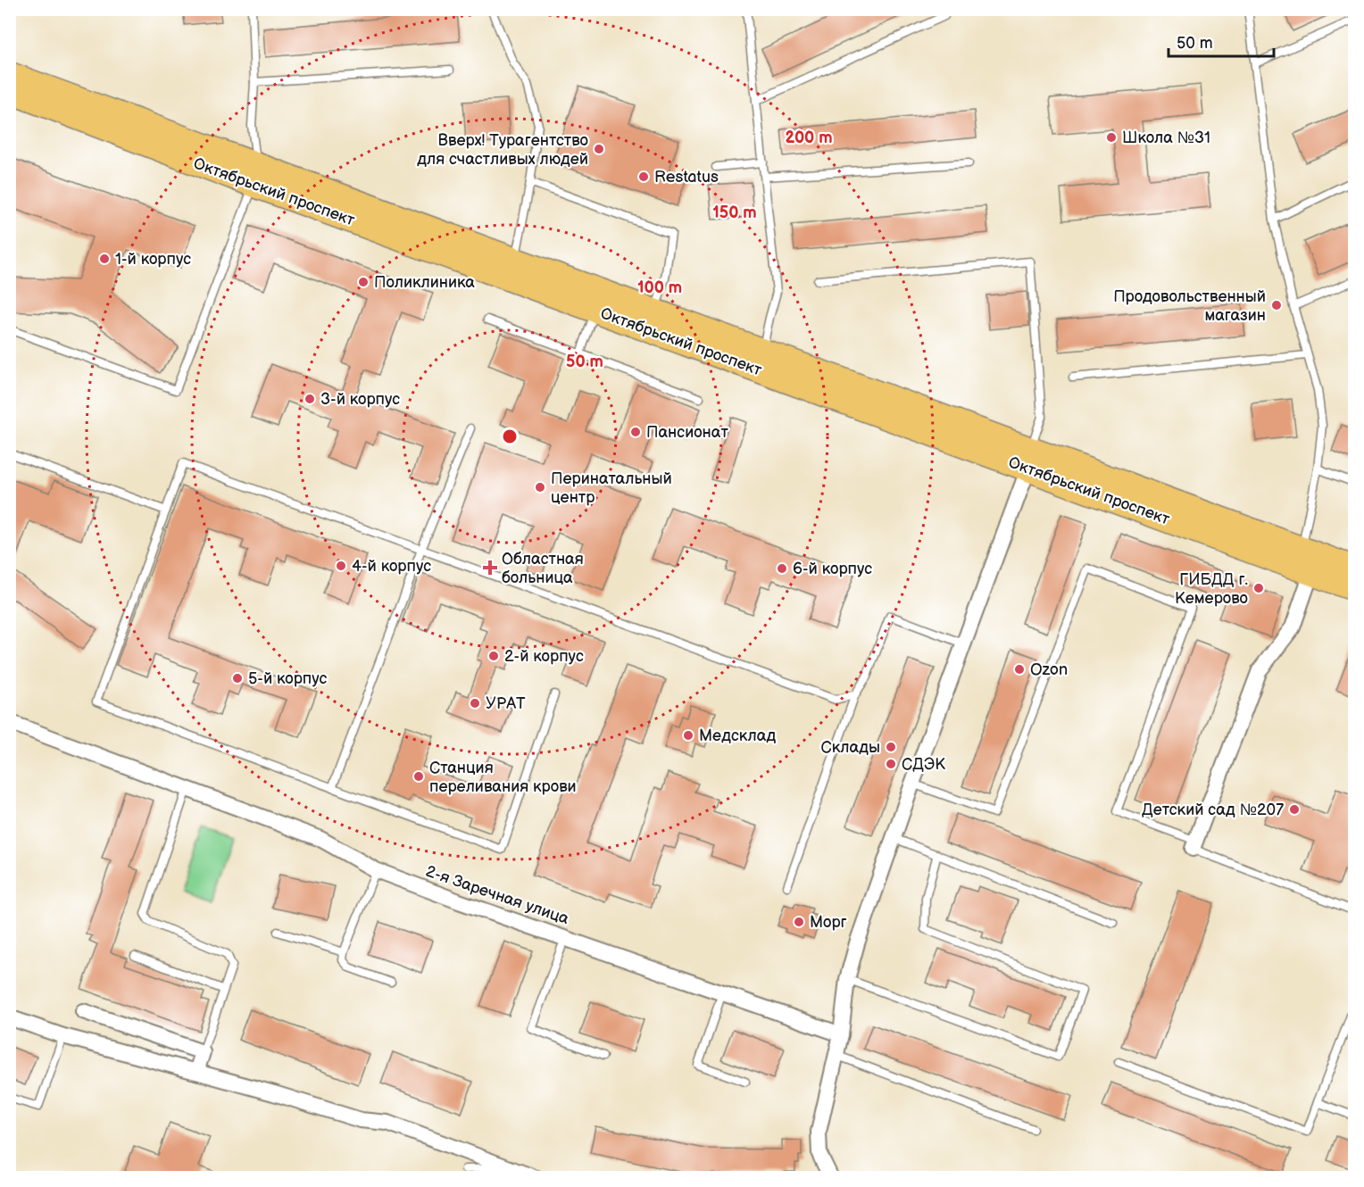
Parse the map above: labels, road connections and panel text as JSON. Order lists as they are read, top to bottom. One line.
{"streets":{"main road":["Октябрьский проспект"],"street":["2-я Заречная улица"]},"places":{"other":["Школа №31","Вверх! Турагентство для счастливых людей","Restatus","1-й корпус","Поликлиника","Продовольственный магазин","3-й корпус","Пансионат","Перинатальный центр","4-й корпус","6-й корпус","ГИБДД г. Кемерово","2-й корпус","Ozon","5-й корпус","УРАТ","Медсклад","Склады","СДЭК","Станция переливания крови","Детский сад №207","Морг"],"health":["Областная больница"]},"scale_bar":"50 m","rings":["200 m","150 m","100 m","50 m"]}
